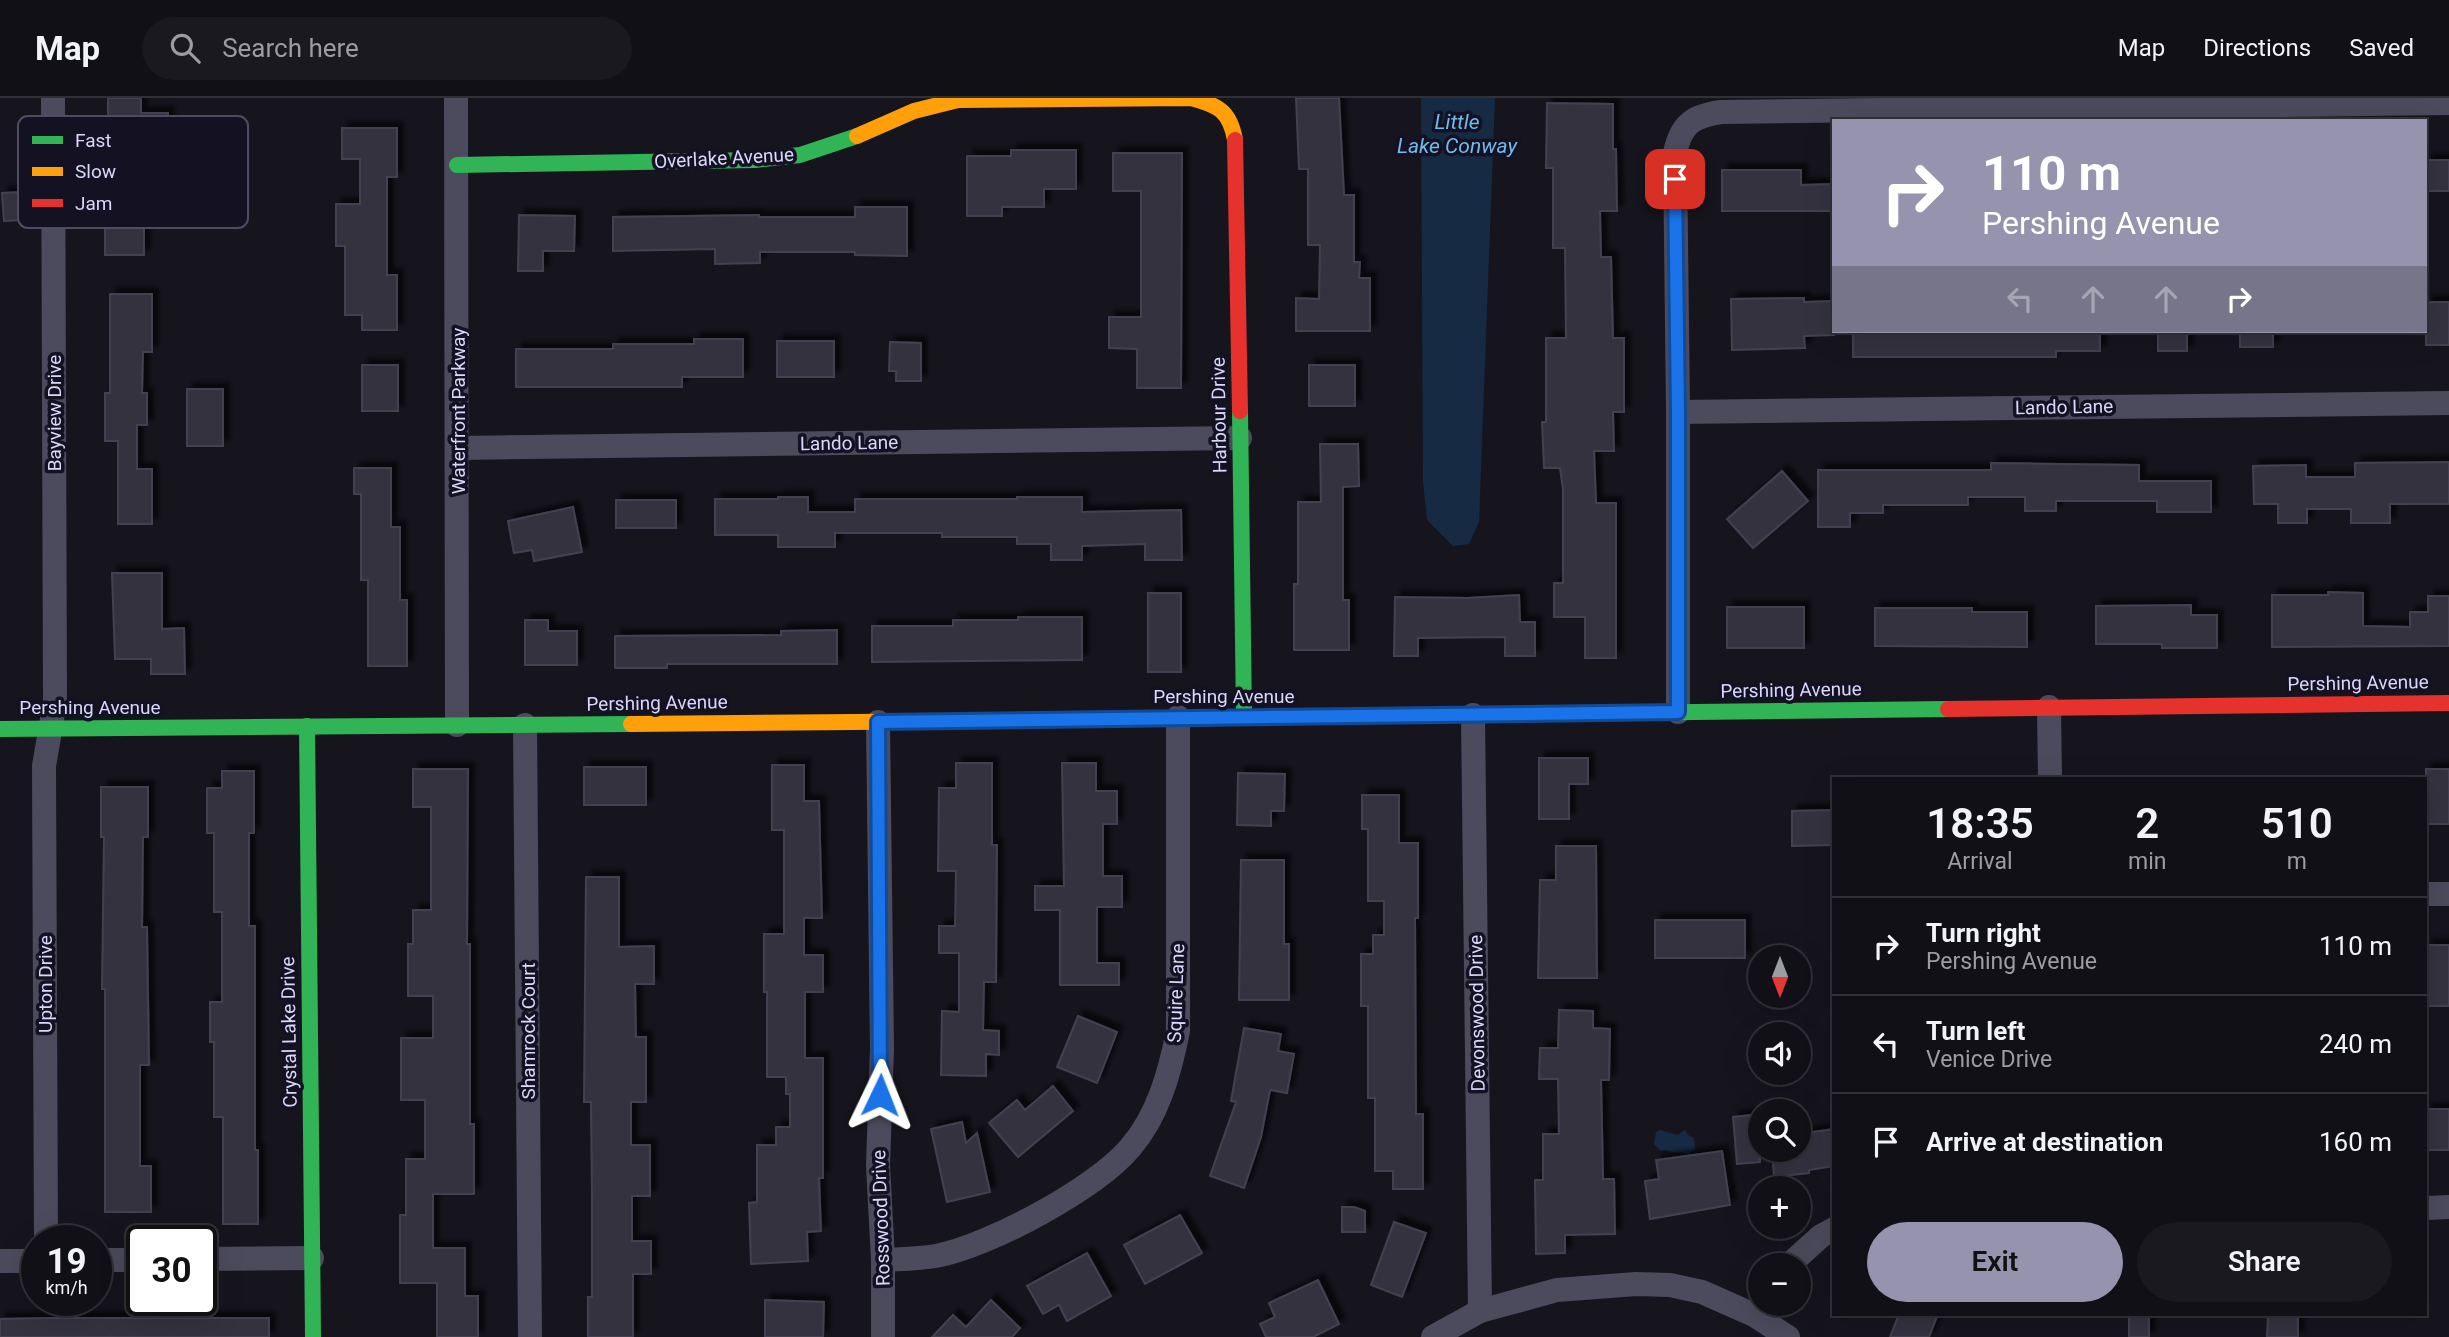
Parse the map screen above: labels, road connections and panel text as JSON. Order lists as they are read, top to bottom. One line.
{"streets":{"street":["Overlake Avenue","Lando Lane","Waterfront Parkway","Bayview Drive","Harbour Drive","Pershing Avenue","Upton Drive","Squire Lane","Devonswood Drive","Shamrock Court","Crystal Lake Drive","Rosswood Drive"]},"crossings":[["Overlake Avenue","Waterfront Parkway"],["Overlake Avenue","Harbour Drive"],["Lando Lane","Waterfront Parkway"],["Lando Lane","Harbour Drive"],["Waterfront Parkway","Pershing Avenue"],["Bayview Drive","Pershing Avenue"],["Bayview Drive","Upton Drive"],["Harbour Drive","Pershing Avenue"],["Pershing Avenue","Upton Drive"],["Pershing Avenue","Squire Lane"],["Pershing Avenue","Devonswood Drive"],["Pershing Avenue","Shamrock Court"],["Pershing Avenue","Crystal Lake Drive"],["Pershing Avenue","Rosswood Drive"],["Squire Lane","Rosswood Drive"]],"water":["Little Lake Conway"],"legend":["Fast","Slow","Jam"],"north":"bottom","page":{"header":"Map","search":"Search here","nav":["Map","Directions","Saved"],"turn":["110 m","Pershing Avenue"],"eta":["18:35","Arrival","2","min","510","m"],"list":[{"name":"Turn right","note":"Pershing Avenue","value":"110 m"},{"name":"Turn left","note":"Venice Drive","value":"240 m"},{"name":"Arrive at destination","value":"160 m"}],"map_buttons":["+","−"],"buttons":["Exit","Share"],"speed":"19 km/h","limit":"30"}}
